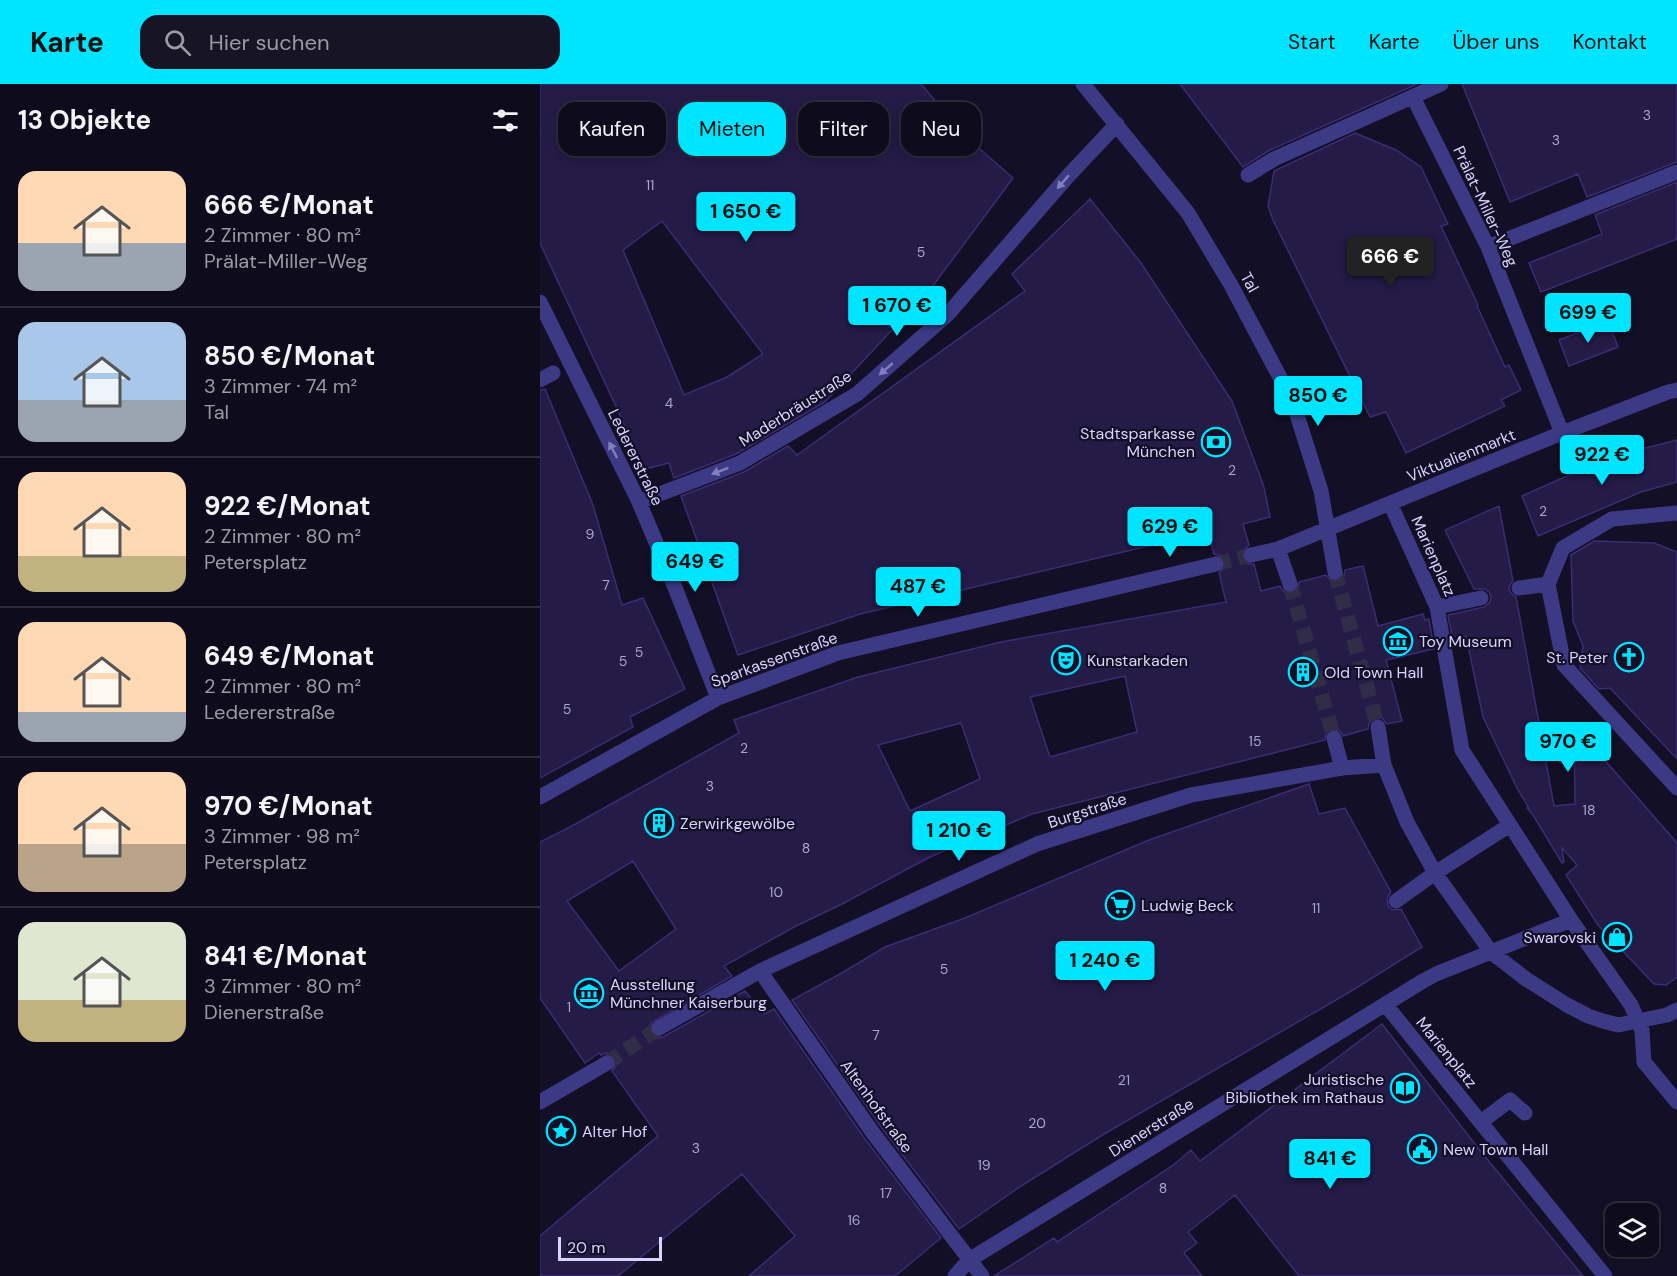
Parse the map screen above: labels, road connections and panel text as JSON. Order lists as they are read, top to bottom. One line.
{"streets":{"street":["Prälat-Miller-Weg","Tal","Maderbräustraße","Viktualienmarkt","Ledererstraße","Marienplatz","Sparkassenstraße","Burgstraße","Altenhofstraße","Dienerstraße"]},"crossings":[["Prälat-Miller-Weg","Viktualienmarkt"],["Tal","Maderbräustraße"],["Tal","Viktualienmarkt"],["Maderbräustraße","Ledererstraße"],["Viktualienmarkt","Marienplatz"],["Ledererstraße","Sparkassenstraße"],["Marienplatz","Dienerstraße"],["Burgstraße","Altenhofstraße"],["Altenhofstraße","Dienerstraße"]],"one_way":["Maderbräustraße","Ledererstraße"],"places":{"bank":["Stadtsparkasse München"],"museum":["Toy Museum","Ausstellung Münchner Kaiserburg"],"church":["St. Peter"],"theatre":["Kunstarkaden"],"building":["Old Town Hall","Zerwirkgewölbe"],"supermarket":["Ludwig Beck"],"shop":["Swarovski"],"library":["Juristische Bibliothek im Rathaus"],"place":["Alter Hof"],"public building":["New Town Hall"]},"house_numbers":["3","3","11","5","4","2","2","9","7","5","5","5","15","2","3","18","8","10","11","5","1","7","21","20","3","19","8","17","16"],"scale_bar":"20 m","page":{"header":"Karte","search":"Hier suchen","nav":["Start","Karte","Über uns","Kontakt"],"heading":"13 Objekte","chip":["Kaufen","Mieten","Filter","Neu"],"list":[{"name":"666 €/Monat","note":"2 Zimmer · 80 m² · Prälat-Miller-Weg"},{"name":"850 €/Monat","note":"3 Zimmer · 74 m² · Tal"},{"name":"922 €/Monat","note":"2 Zimmer · 80 m² · Petersplatz"},{"name":"649 €/Monat","note":"2 Zimmer · 80 m² · Ledererstraße"},{"name":"970 €/Monat","note":"3 Zimmer · 98 m² · Petersplatz"},{"name":"841 €/Monat","note":"3 Zimmer · 80 m² · Dienerstraße"}],"price":["1 650 €","666 €","1 670 €","699 €","850 €","922 €","629 €","649 €","487 €","970 €","1 210 €","1 240 €","841 €"],"scale":"20 m"}}
